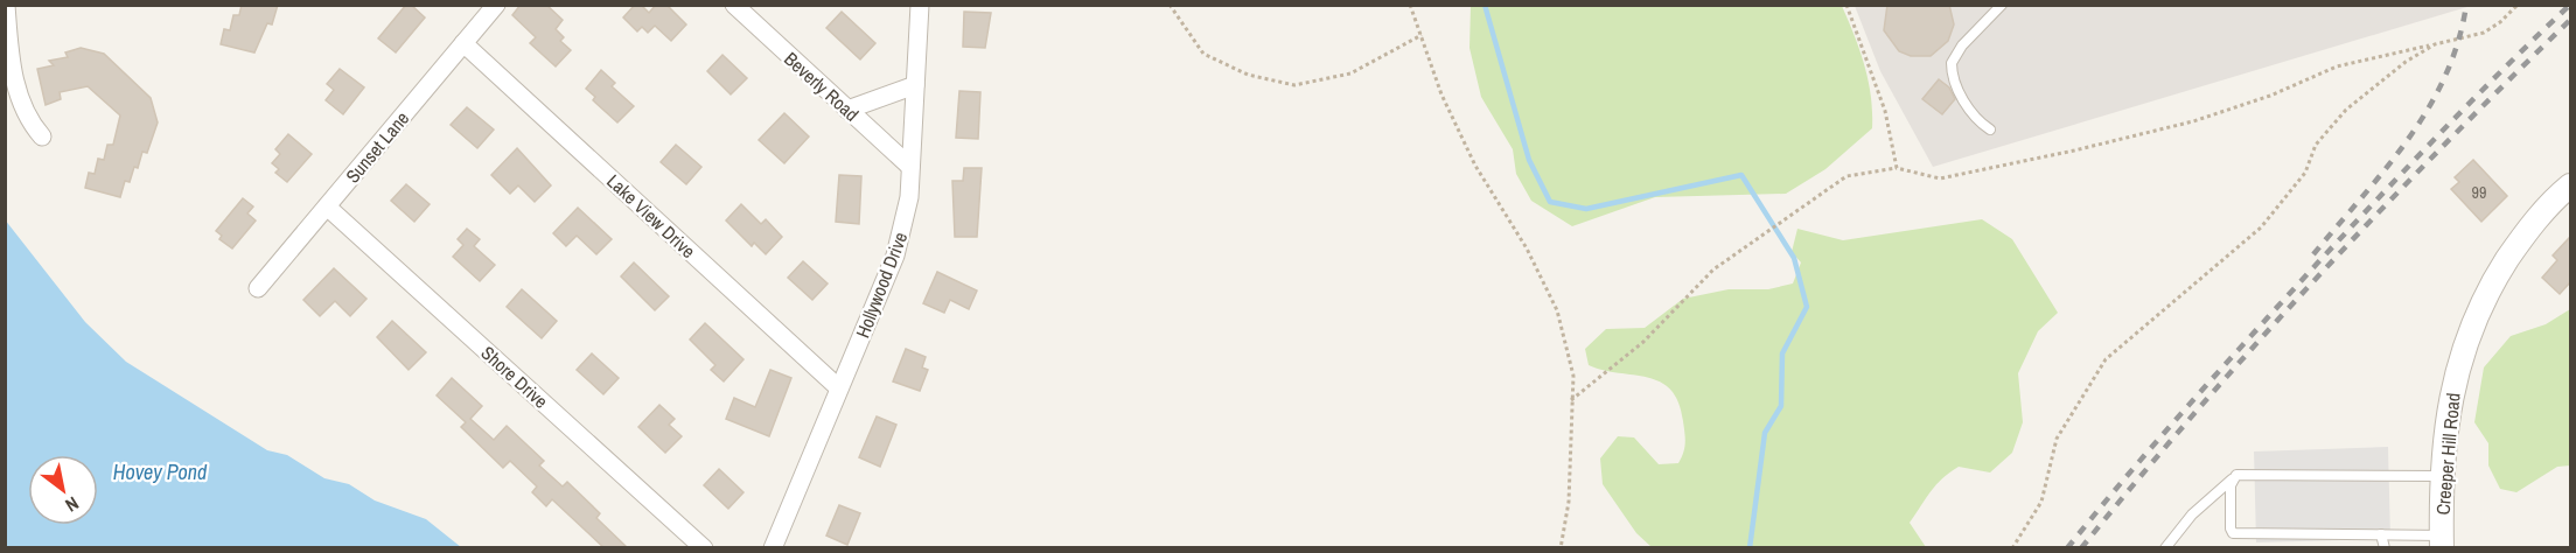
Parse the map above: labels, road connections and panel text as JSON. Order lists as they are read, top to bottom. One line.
{"streets":{"street":["Beverly Road","Sunset Lane","Lake View Drive","Hollywood Drive","Shore Drive","Creeper Hill Road"]},"crossings":[["Beverly Road","Hollywood Drive"],["Sunset Lane","Lake View Drive"],["Sunset Lane","Shore Drive"],["Lake View Drive","Hollywood Drive"]],"water":["Hovey Pond"],"house_numbers":["99"],"north":"bottom right"}
